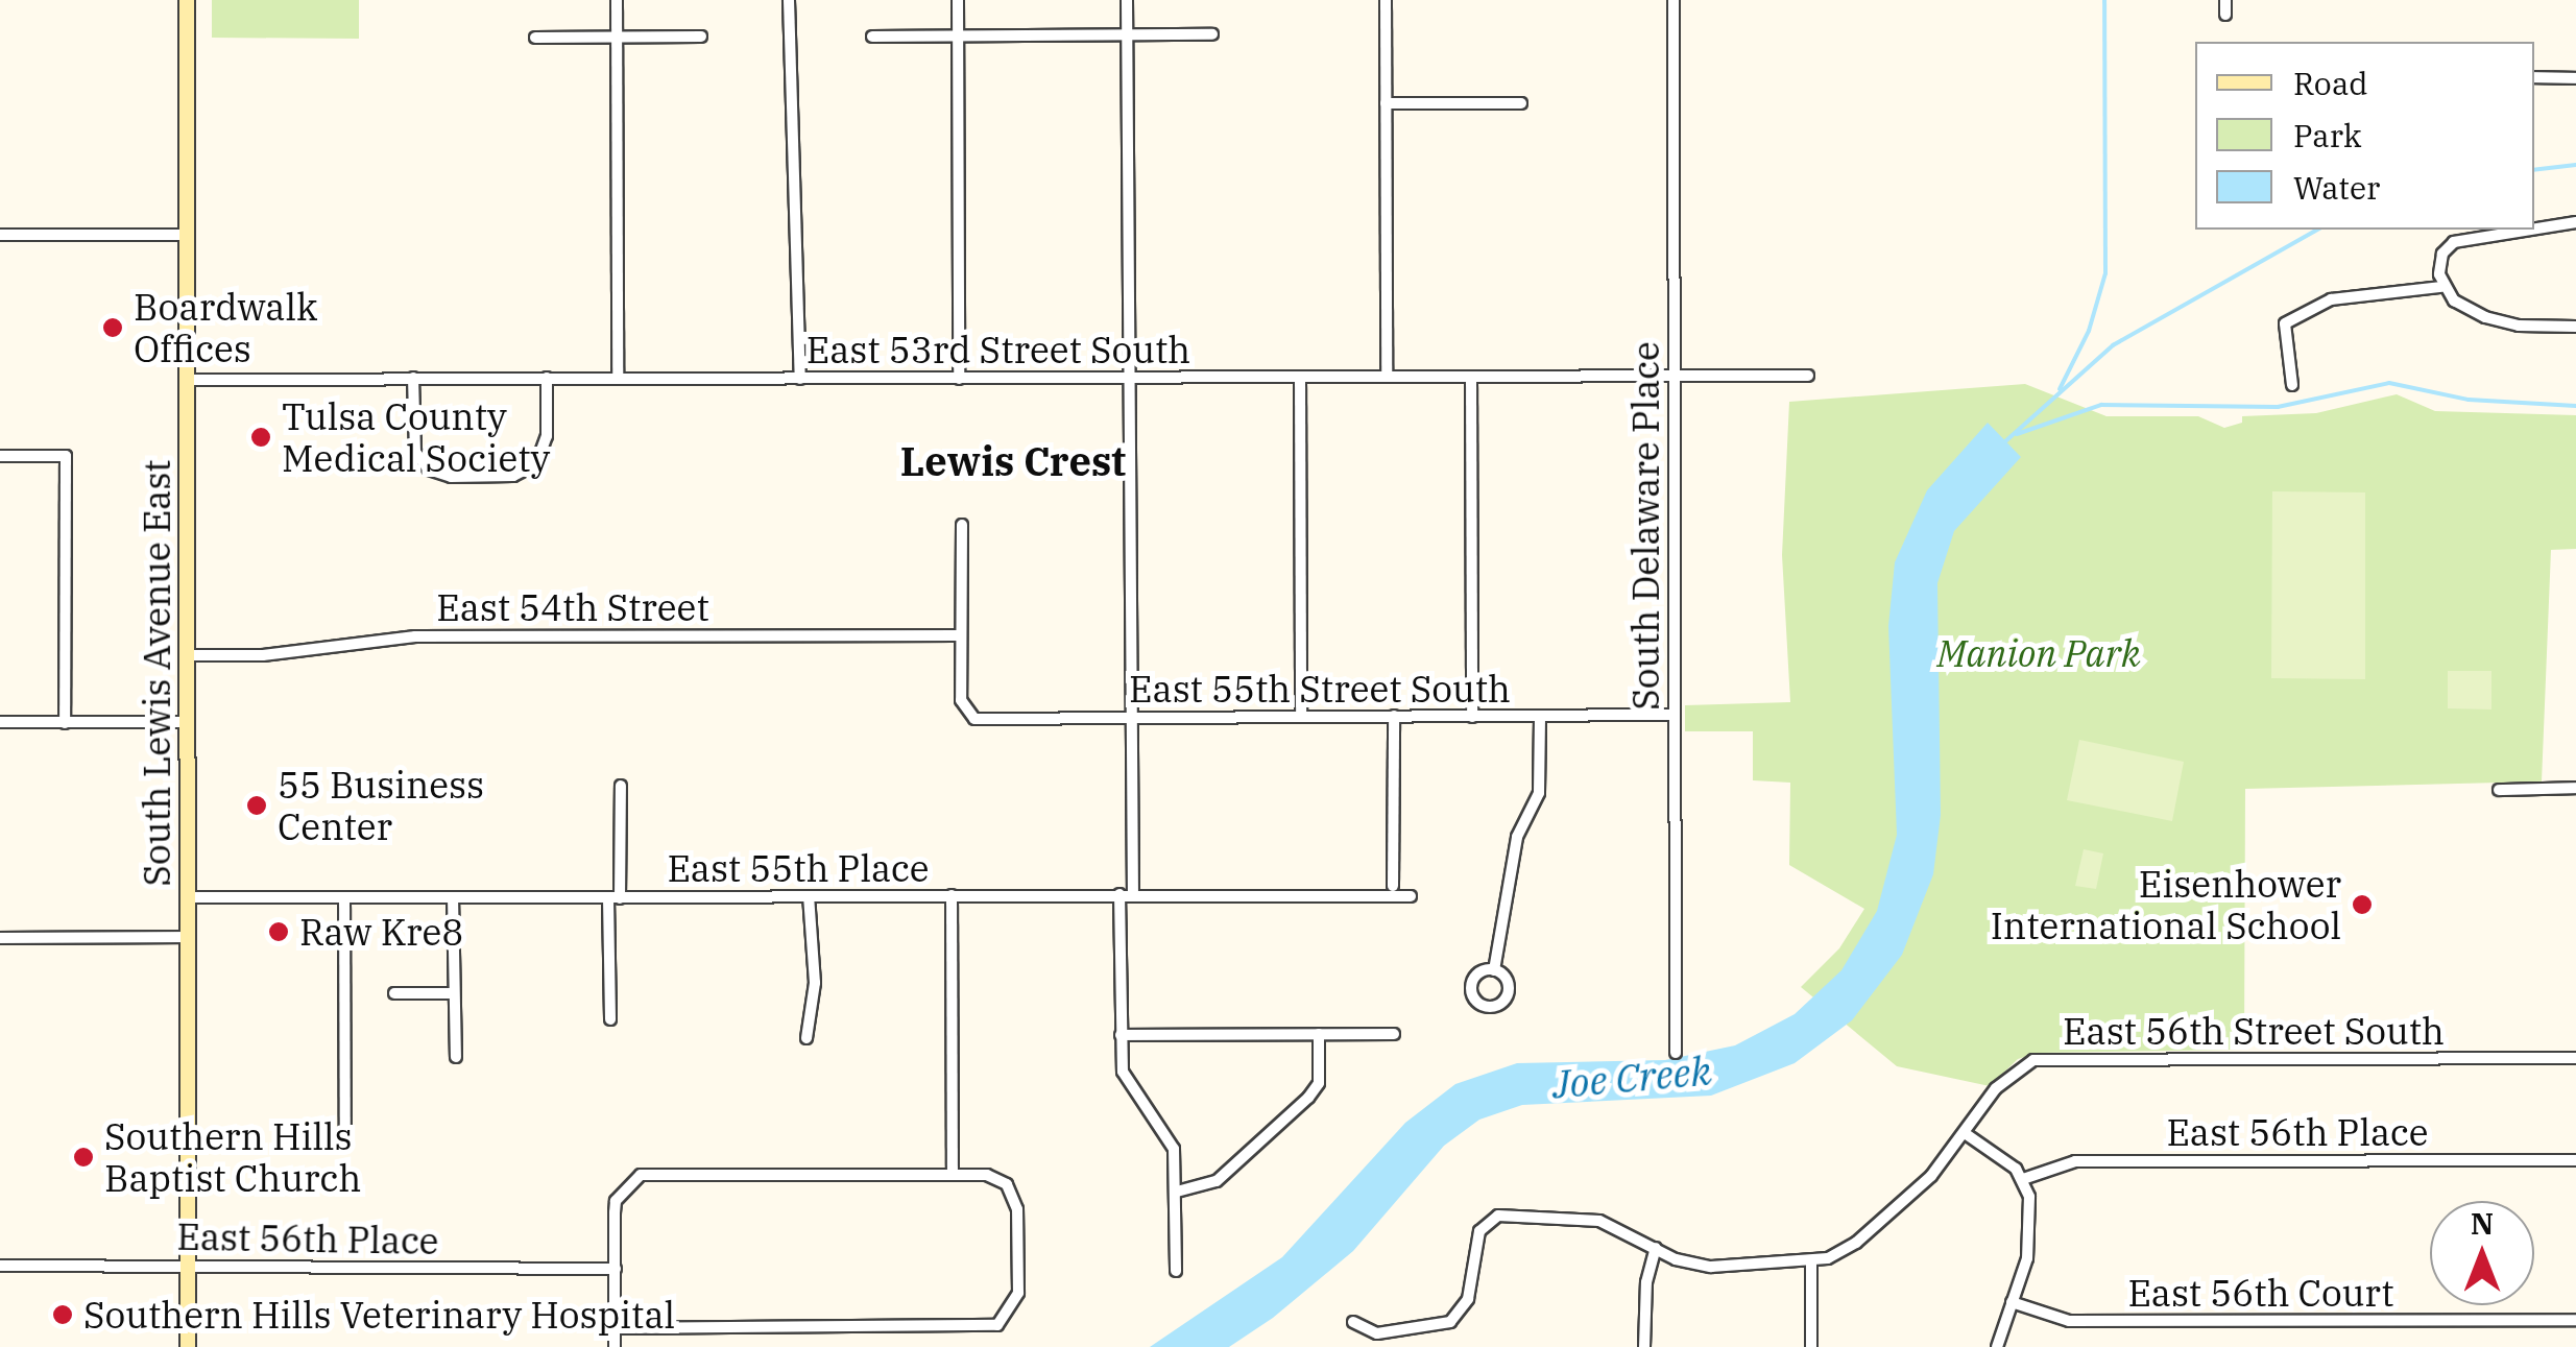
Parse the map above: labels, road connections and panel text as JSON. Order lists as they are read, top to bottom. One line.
{"streets":{"main road":["South Lewis Avenue East"],"street":["East 53rd Street South","South Delaware Place","East 54th Street","East 55th Street South","East 55th Place","East 56th Street South","East 56th Place","East 56th Court"]},"crossings":[["East 53rd Street South","South Delaware Place"],["East 53rd Street South","South Lewis Avenue East"],["South Delaware Place","East 55th Street South"],["East 54th Street","South Lewis Avenue East"],["East 54th Street","East 55th Street South"],["South Lewis Avenue East","East 55th Place"],["South Lewis Avenue East","East 56th Place"]],"districts":["Lewis Crest"],"water":["Joe Creek"],"parks":["Manion Park"],"places":["Boardwalk Offices","Tulsa County Medical Society","55 Business Center","Eisenhower International School","Raw Kre8","Southern Hills Baptist Church","Southern Hills Veterinary Hospital"],"legend":["Road","Park","Water"],"north":"top"}
